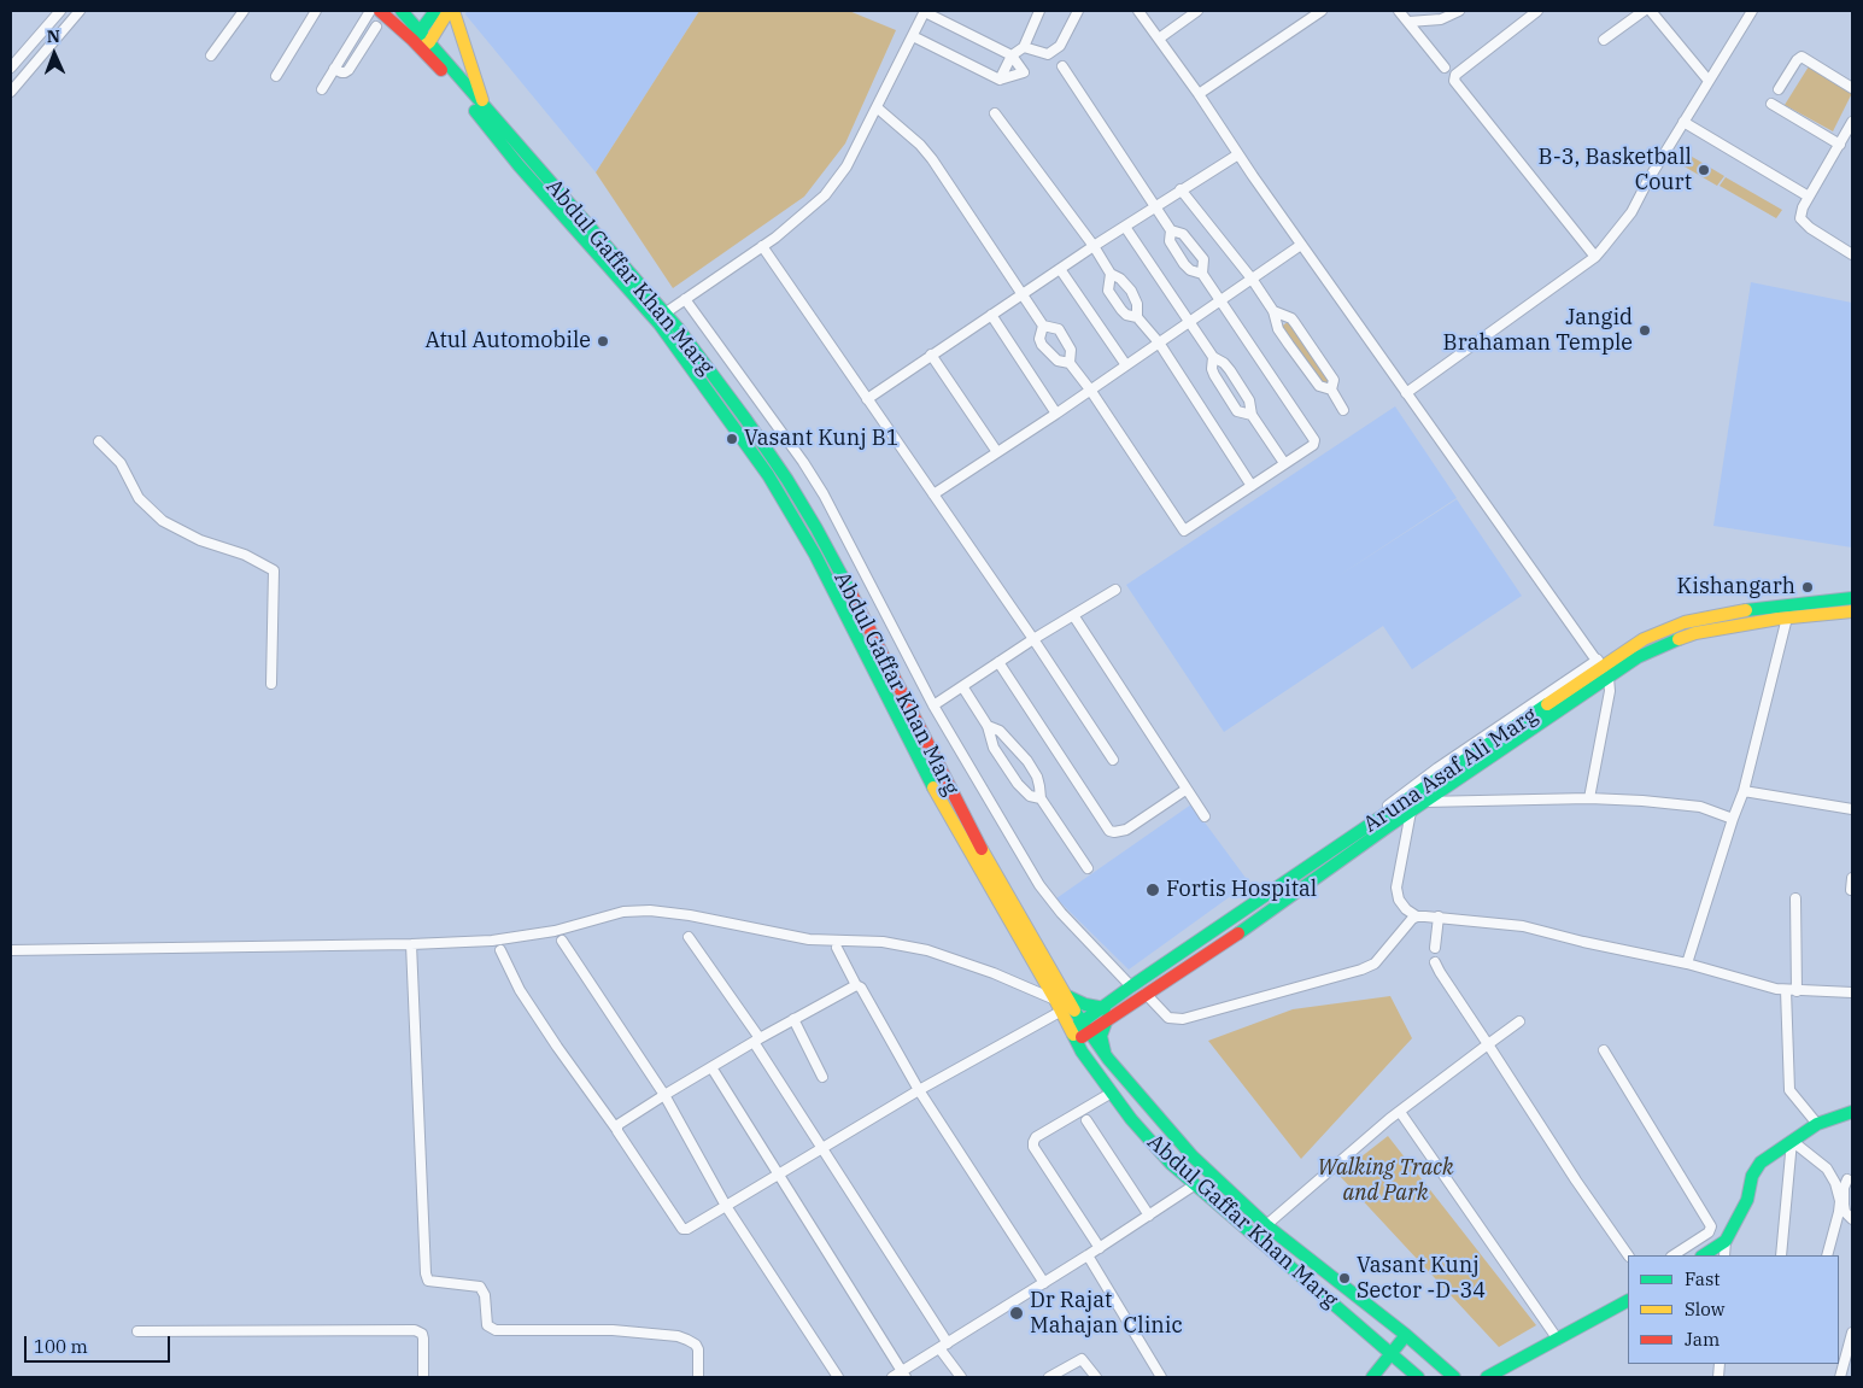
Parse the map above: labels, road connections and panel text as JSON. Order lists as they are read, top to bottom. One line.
{"streets":{"main road":["Abdul Gaffar Khan Marg","Aruna Asaf Ali Marg"]},"crossings":[["Abdul Gaffar Khan Marg","Aruna Asaf Ali Marg"]],"parks":["Walking Track and Park"],"places":["B-3, Basketball Court","Jangid Brahaman Temple","Atul Automobile","Vasant Kunj B1","Kishangarh","Fortis Hospital","Vasant Kunj Sector -D-34","Dr Rajat Mahajan Clinic"],"legend":["Fast","Slow","Jam"],"scale_bar":"100 m","north":"top"}
